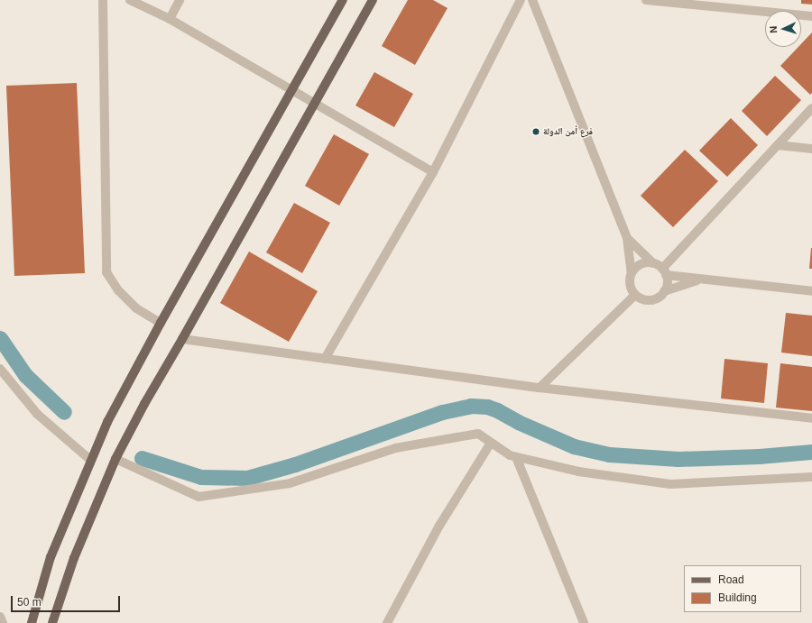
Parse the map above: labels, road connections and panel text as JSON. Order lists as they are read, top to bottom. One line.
{"places":["فرع أمن الدولة"],"legend":["Road","Building"],"scale_bar":"50 m","north":"left"}
